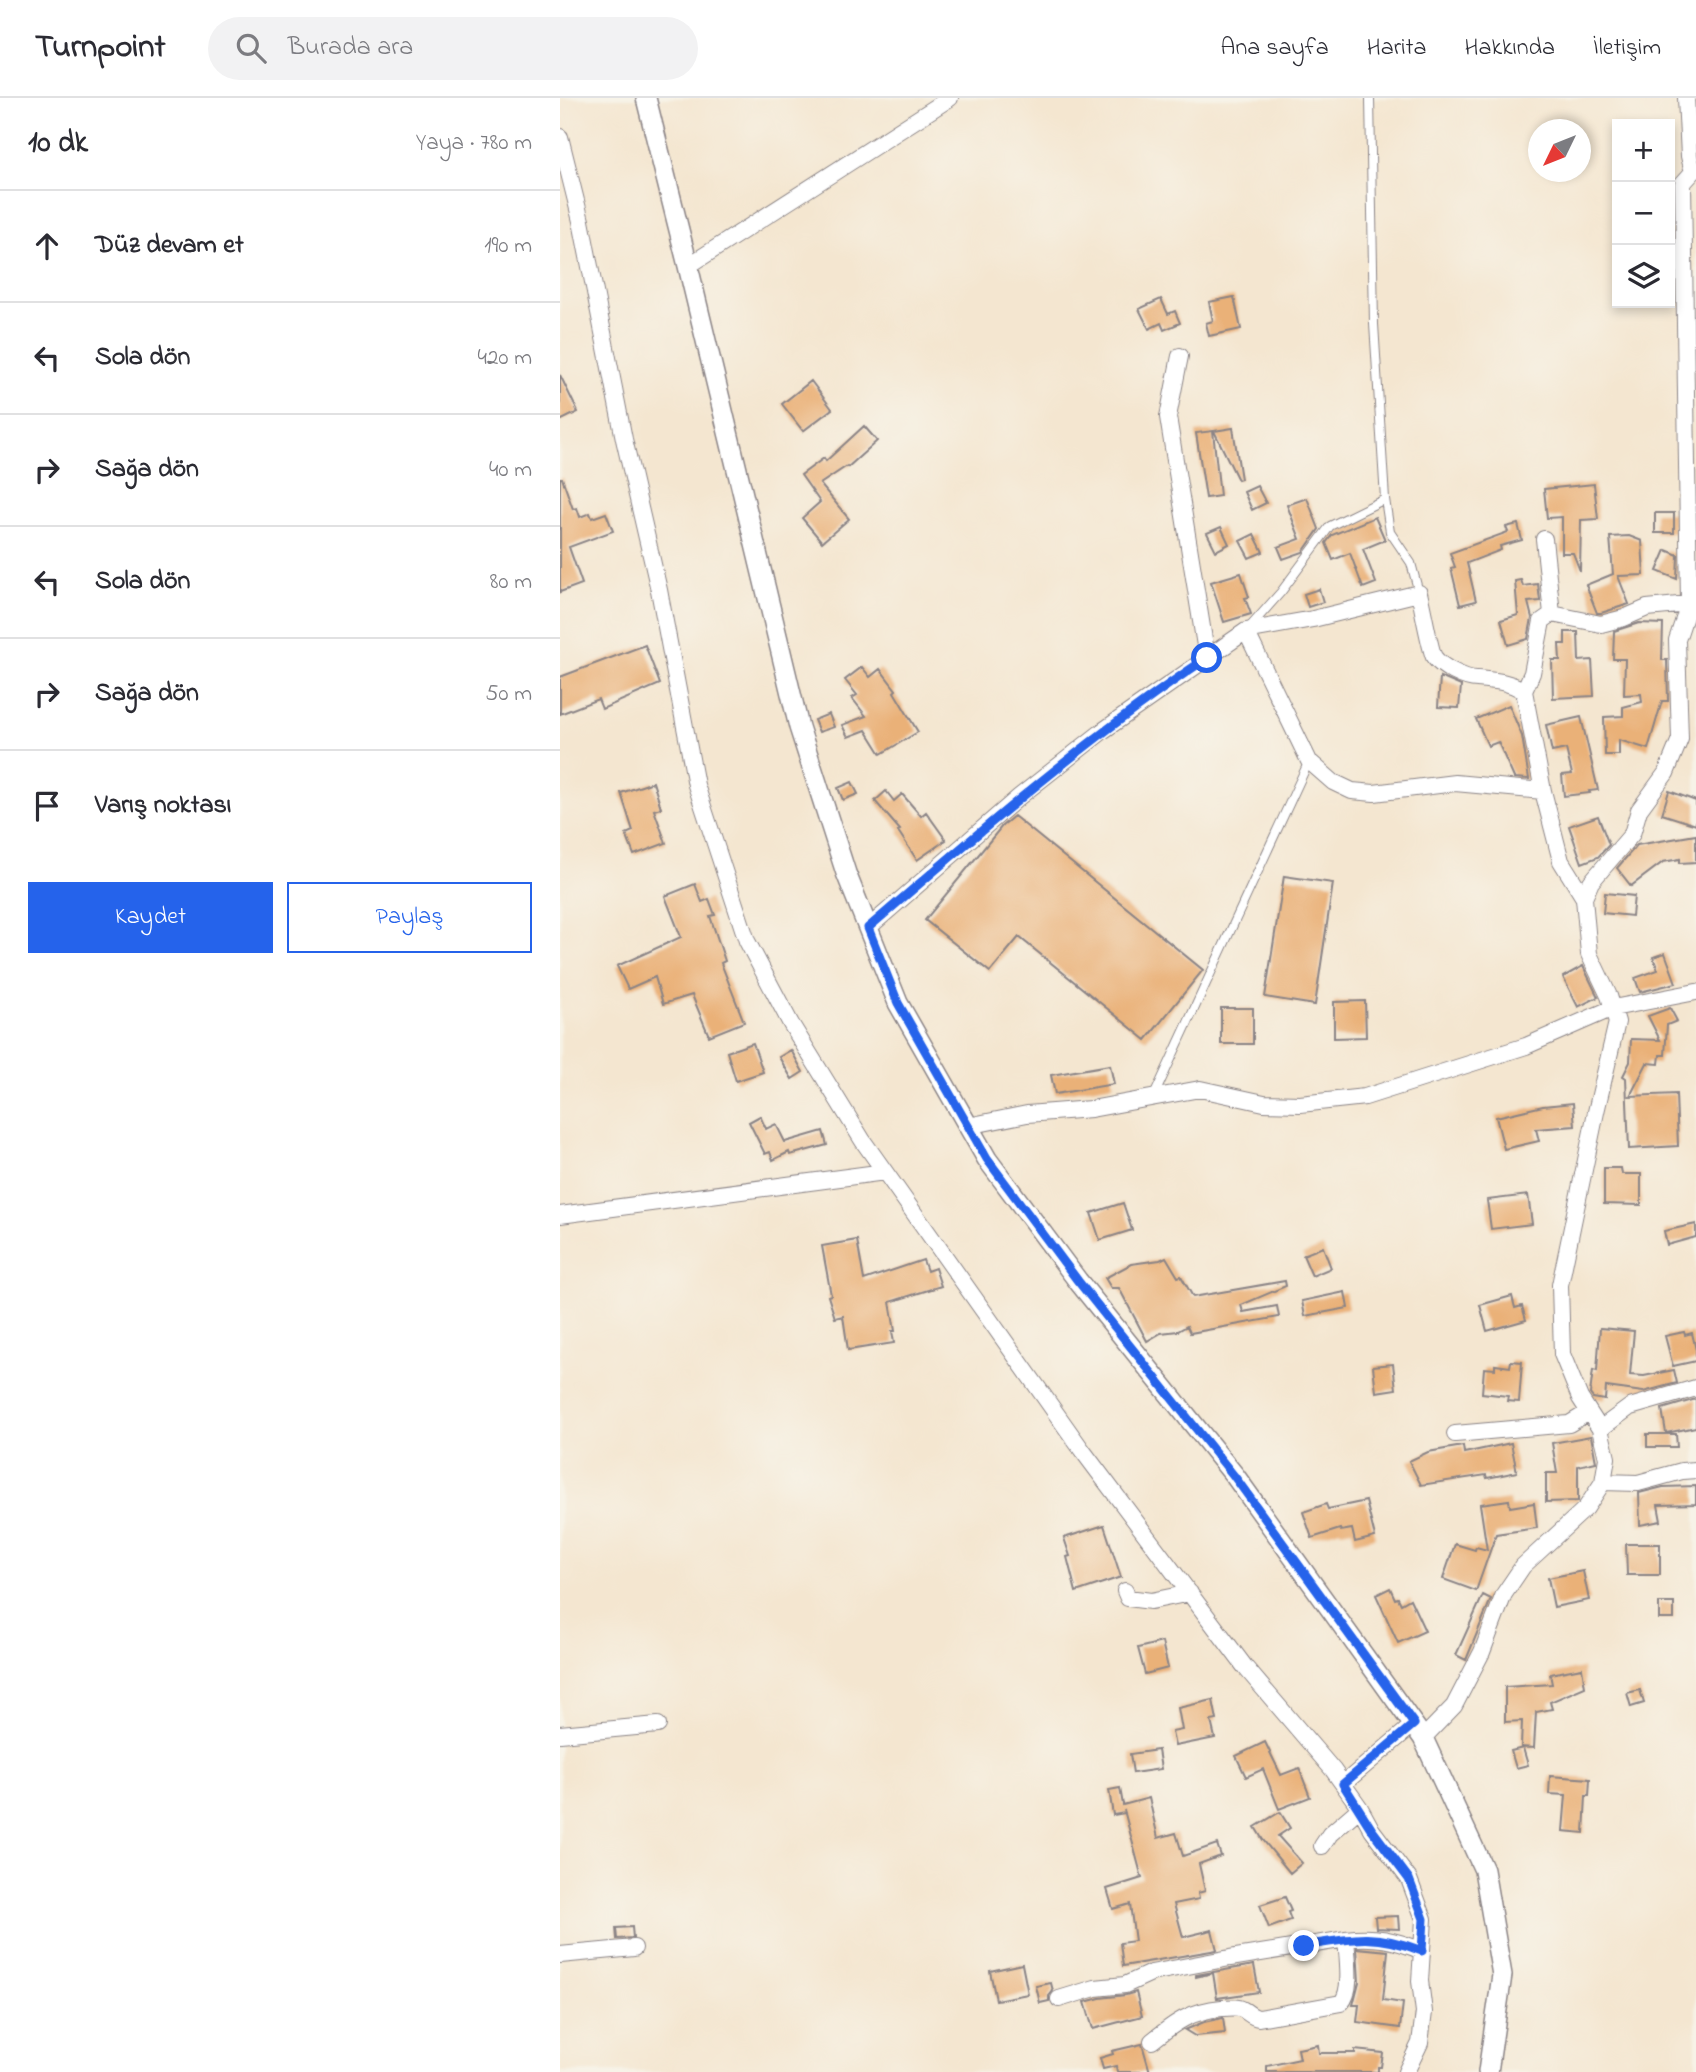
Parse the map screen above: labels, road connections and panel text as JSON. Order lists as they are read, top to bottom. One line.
{"north":"bottom left","page":{"header":"Turnpoint","search":"Burada ara","nav":["Ana sayfa","Harita","Hakkında","İletişim"],"heading":["10 dk","Yaya · 780 m"],"map_buttons":["+","−"],"list":[["Düz devam et","190 m"],["Sola dön","420 m"],["Sağa dön","40 m"],["Sola dön","80 m"],["Sağa dön","50 m"],"Varış noktası"],"buttons":["Kaydet","Paylaş"]}}
